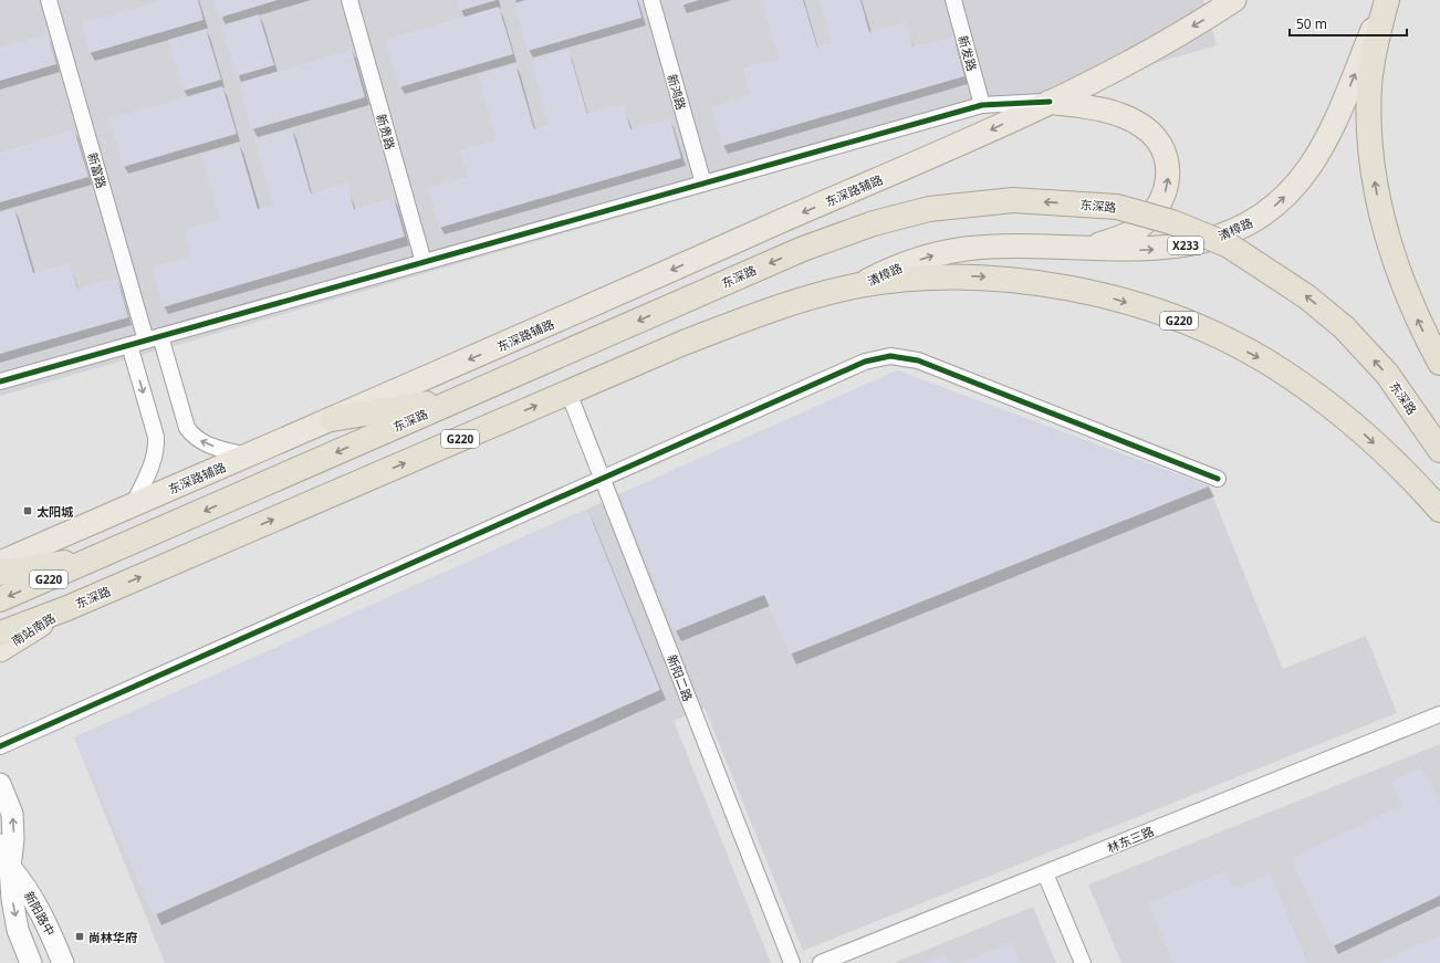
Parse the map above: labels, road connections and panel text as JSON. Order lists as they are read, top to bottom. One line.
{"streets":{"highway":["东深路","G220"],"main road":["东深路辅路","清樟路","X233","南站南路","新阳路中"],"street":["新发路","新鸿路","新贵路","新富路","新阳二路","林东三路"]},"crossings":[["东深路","清樟路"],["东深路","南站南路"],["东深路","新阳二路"]],"one_way":["东深路辅路","新阳路中"],"places":{"transit":["太阳城","尚林华府"]},"scale_bar":"50 m"}
